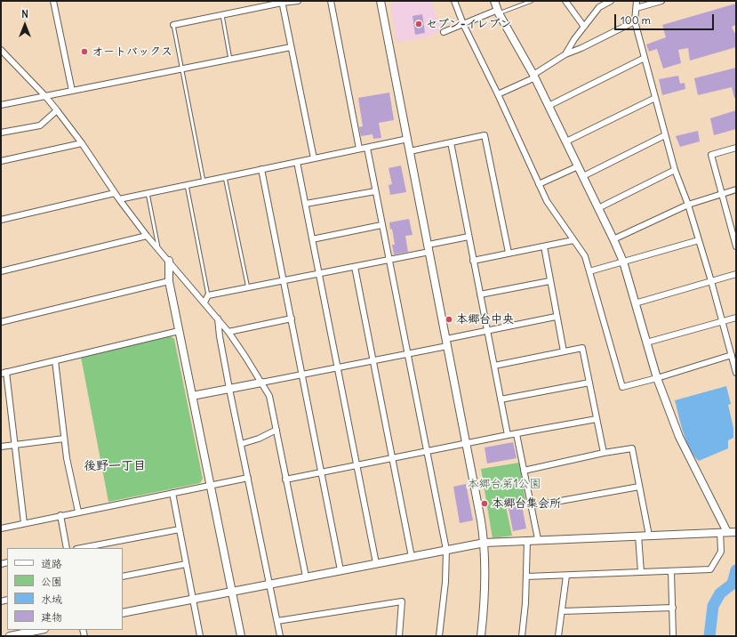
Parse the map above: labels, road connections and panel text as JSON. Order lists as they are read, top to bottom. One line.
{"districts":["後野一丁目"],"parks":["本郷台第1公園"],"places":["セブン-イレブン","オートバックス","本郷台中央","本郷台集会所"],"legend":["道路","公園","水域","建物"],"scale_bar":"100 m","north":"top"}
